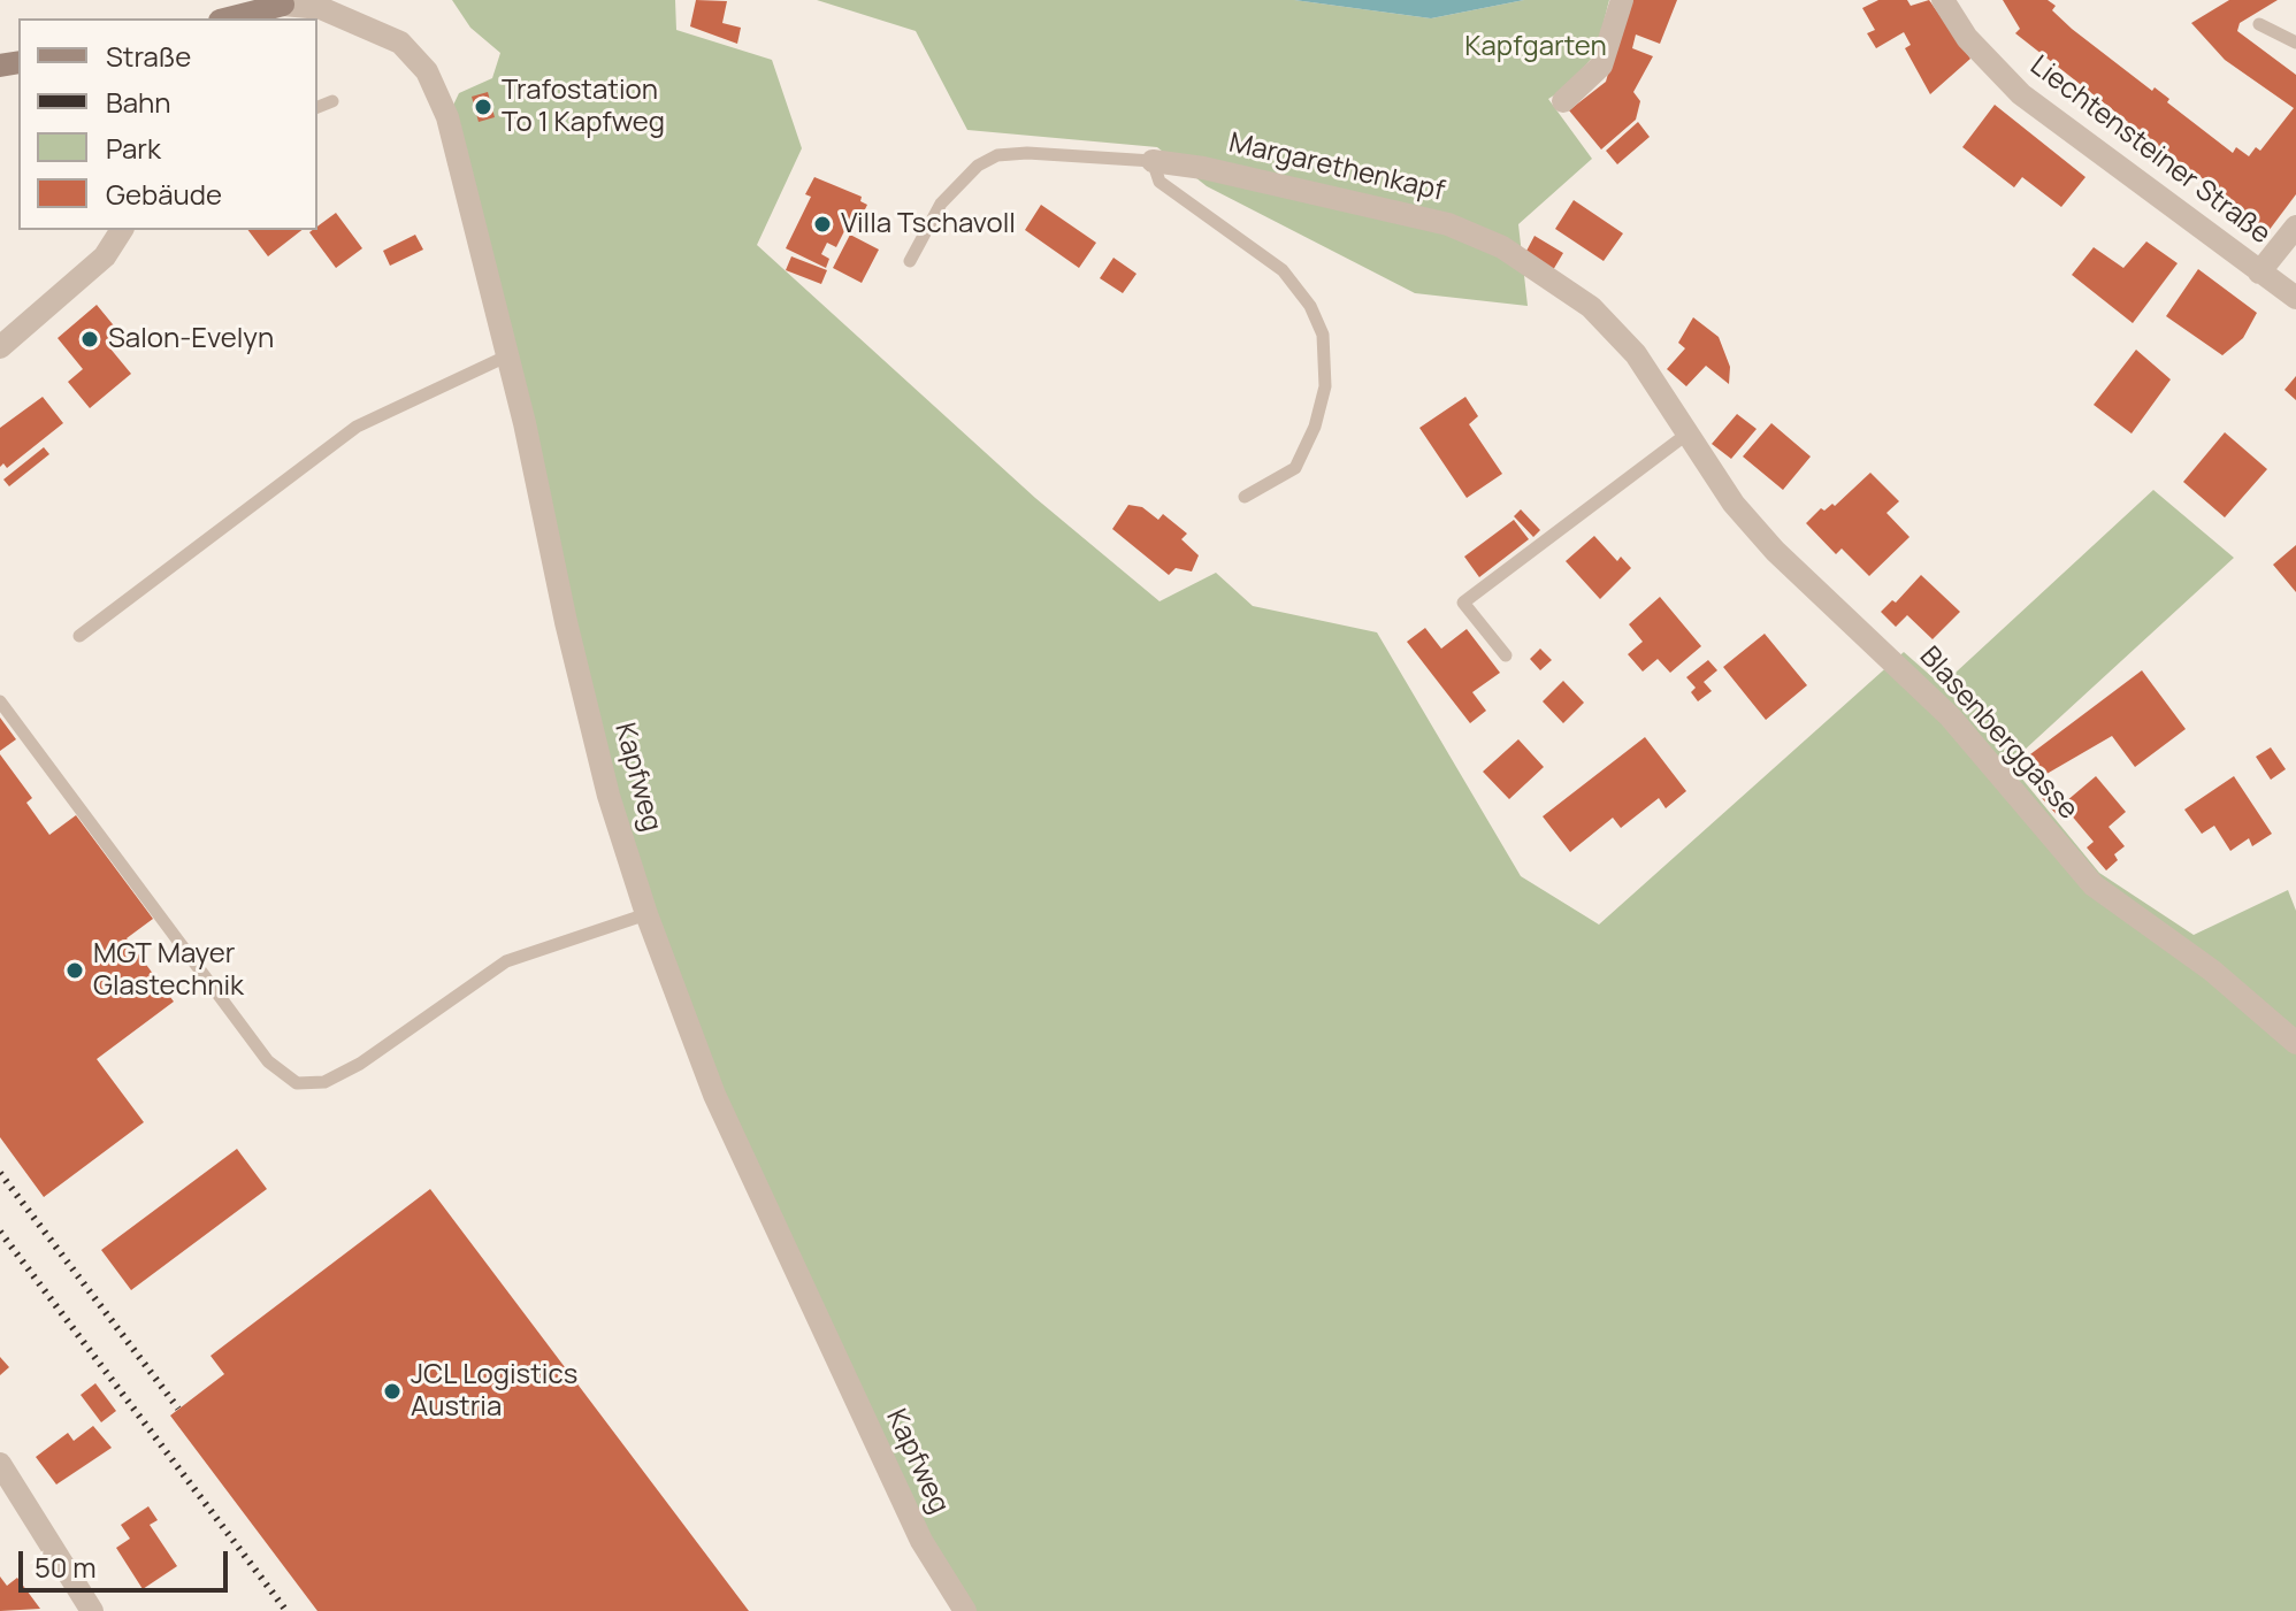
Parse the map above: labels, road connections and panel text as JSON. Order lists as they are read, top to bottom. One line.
{"streets":{"street":["Liechtensteiner Straße","Margarethenkapf","Blasenberggasse","Kapfweg"]},"crossings":[["Margarethenkapf","Blasenberggasse"]],"parks":["Kapfgarten"],"places":["Trafostation To 1 Kapfweg","Villa Tschavoll","Salon-Evelyn","MGT Mayer Glastechnik","JCL Logistics Austria"],"legend":["Straße","Bahn","Park","Gebäude"],"scale_bar":"50 m"}
